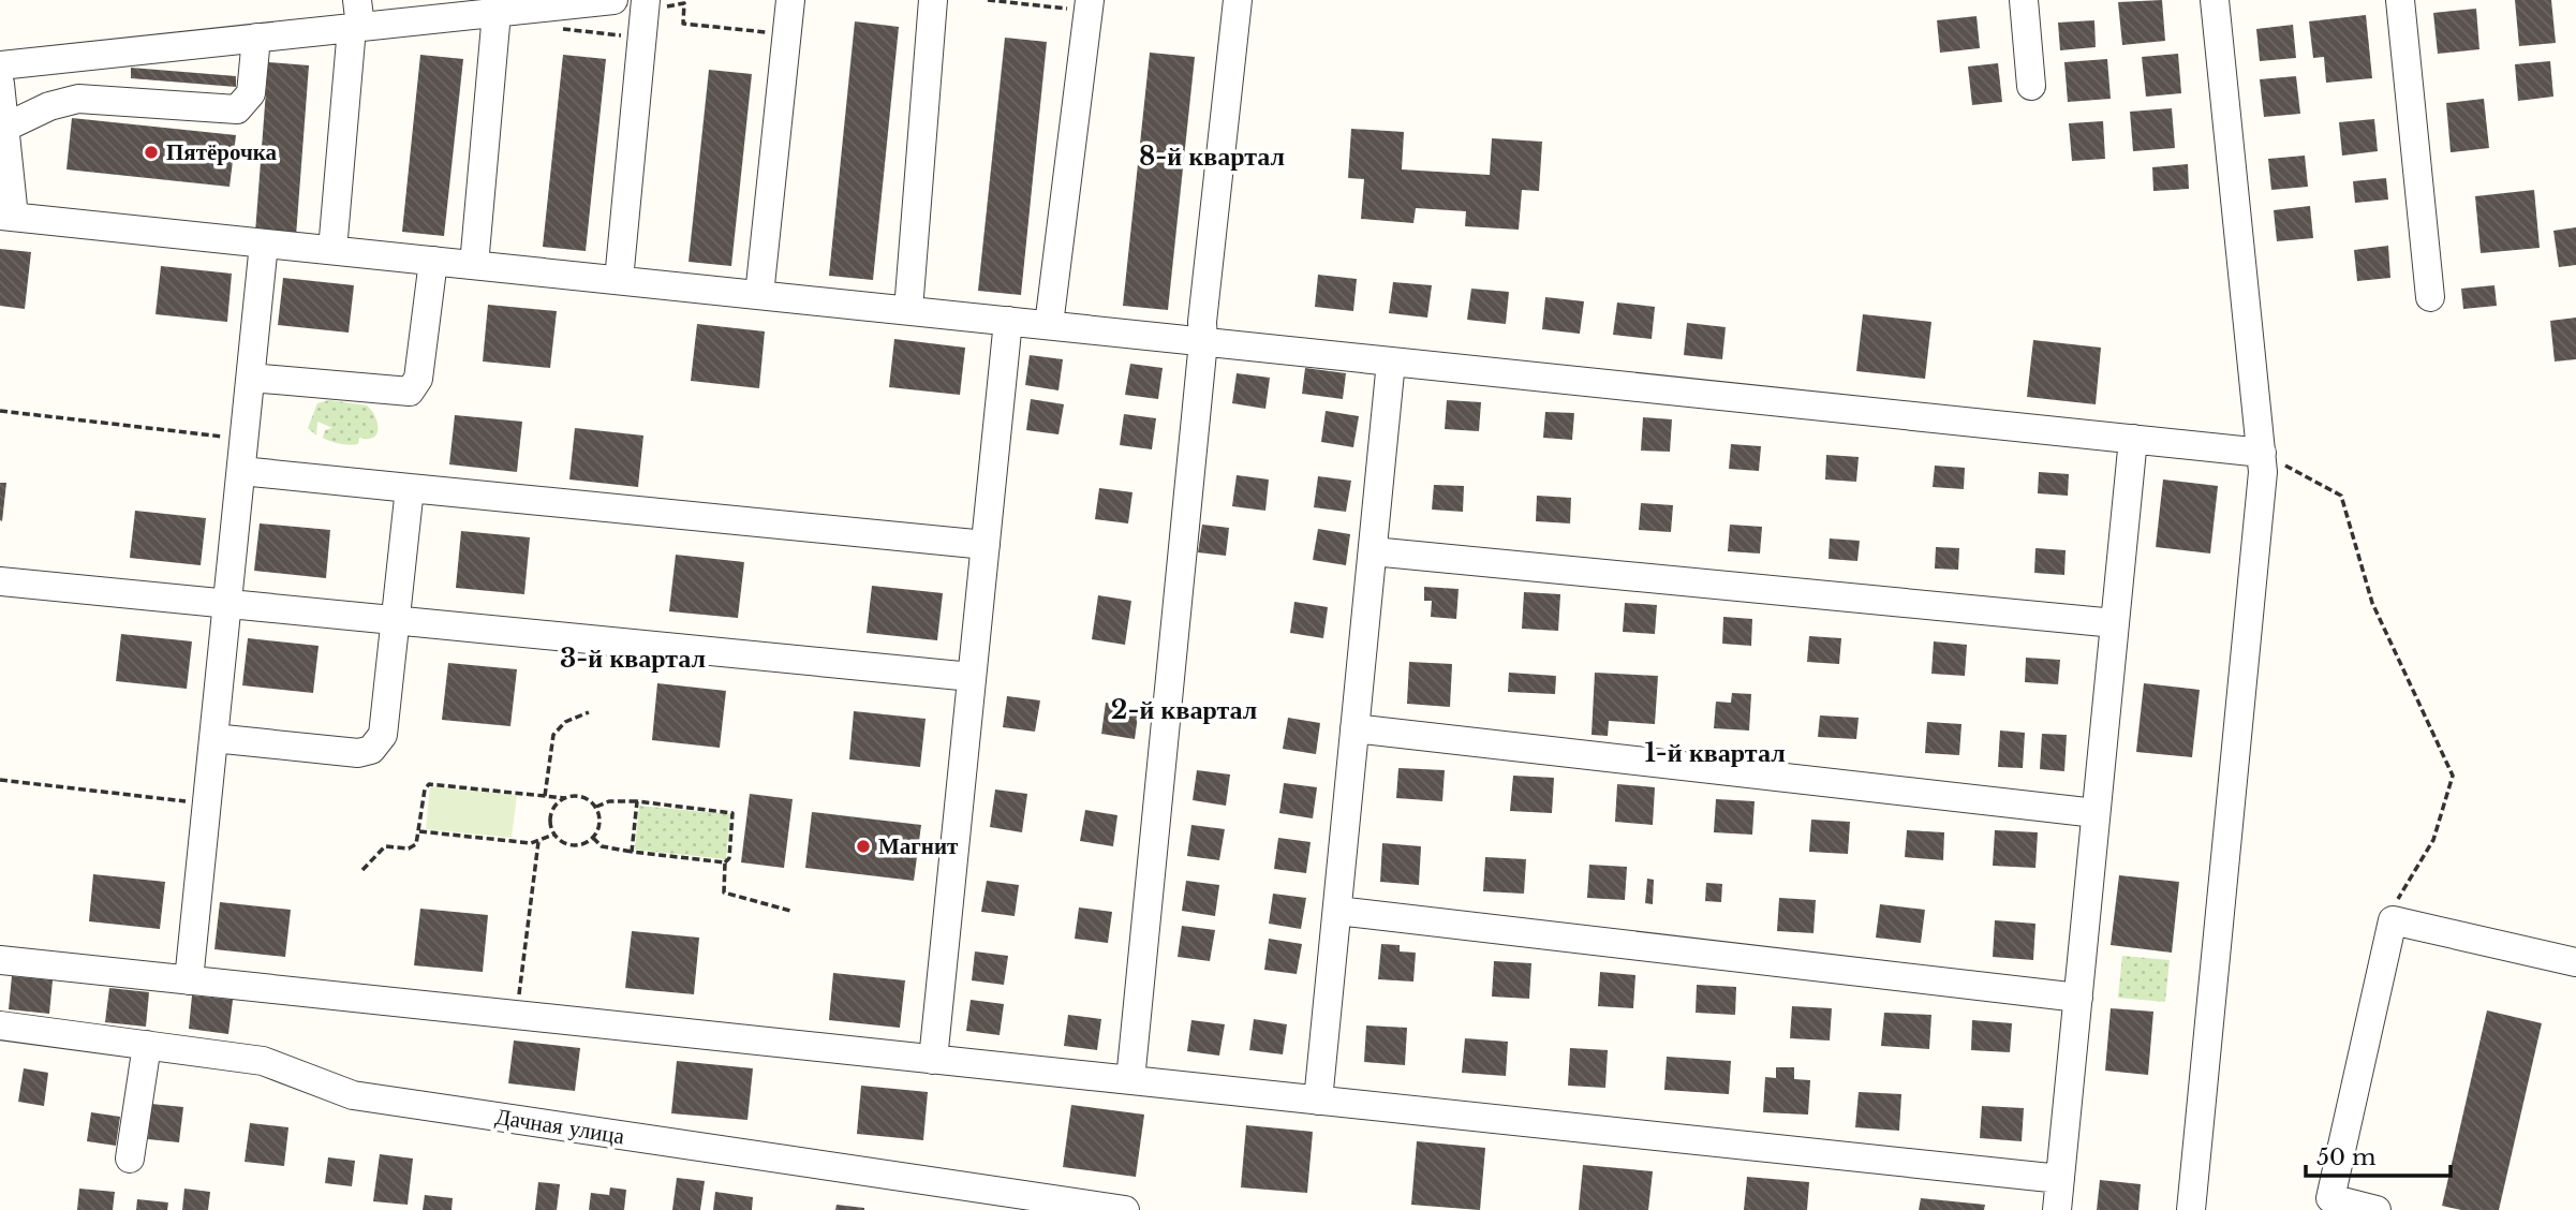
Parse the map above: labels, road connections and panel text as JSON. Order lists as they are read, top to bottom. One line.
{"streets":{"street":["Дачная улица"]},"districts":["8-й квартал","3-й квартал","2-й квартал","1-й квартал"],"places":["Пятёрочка","Магнит"],"scale_bar":"50 m"}
